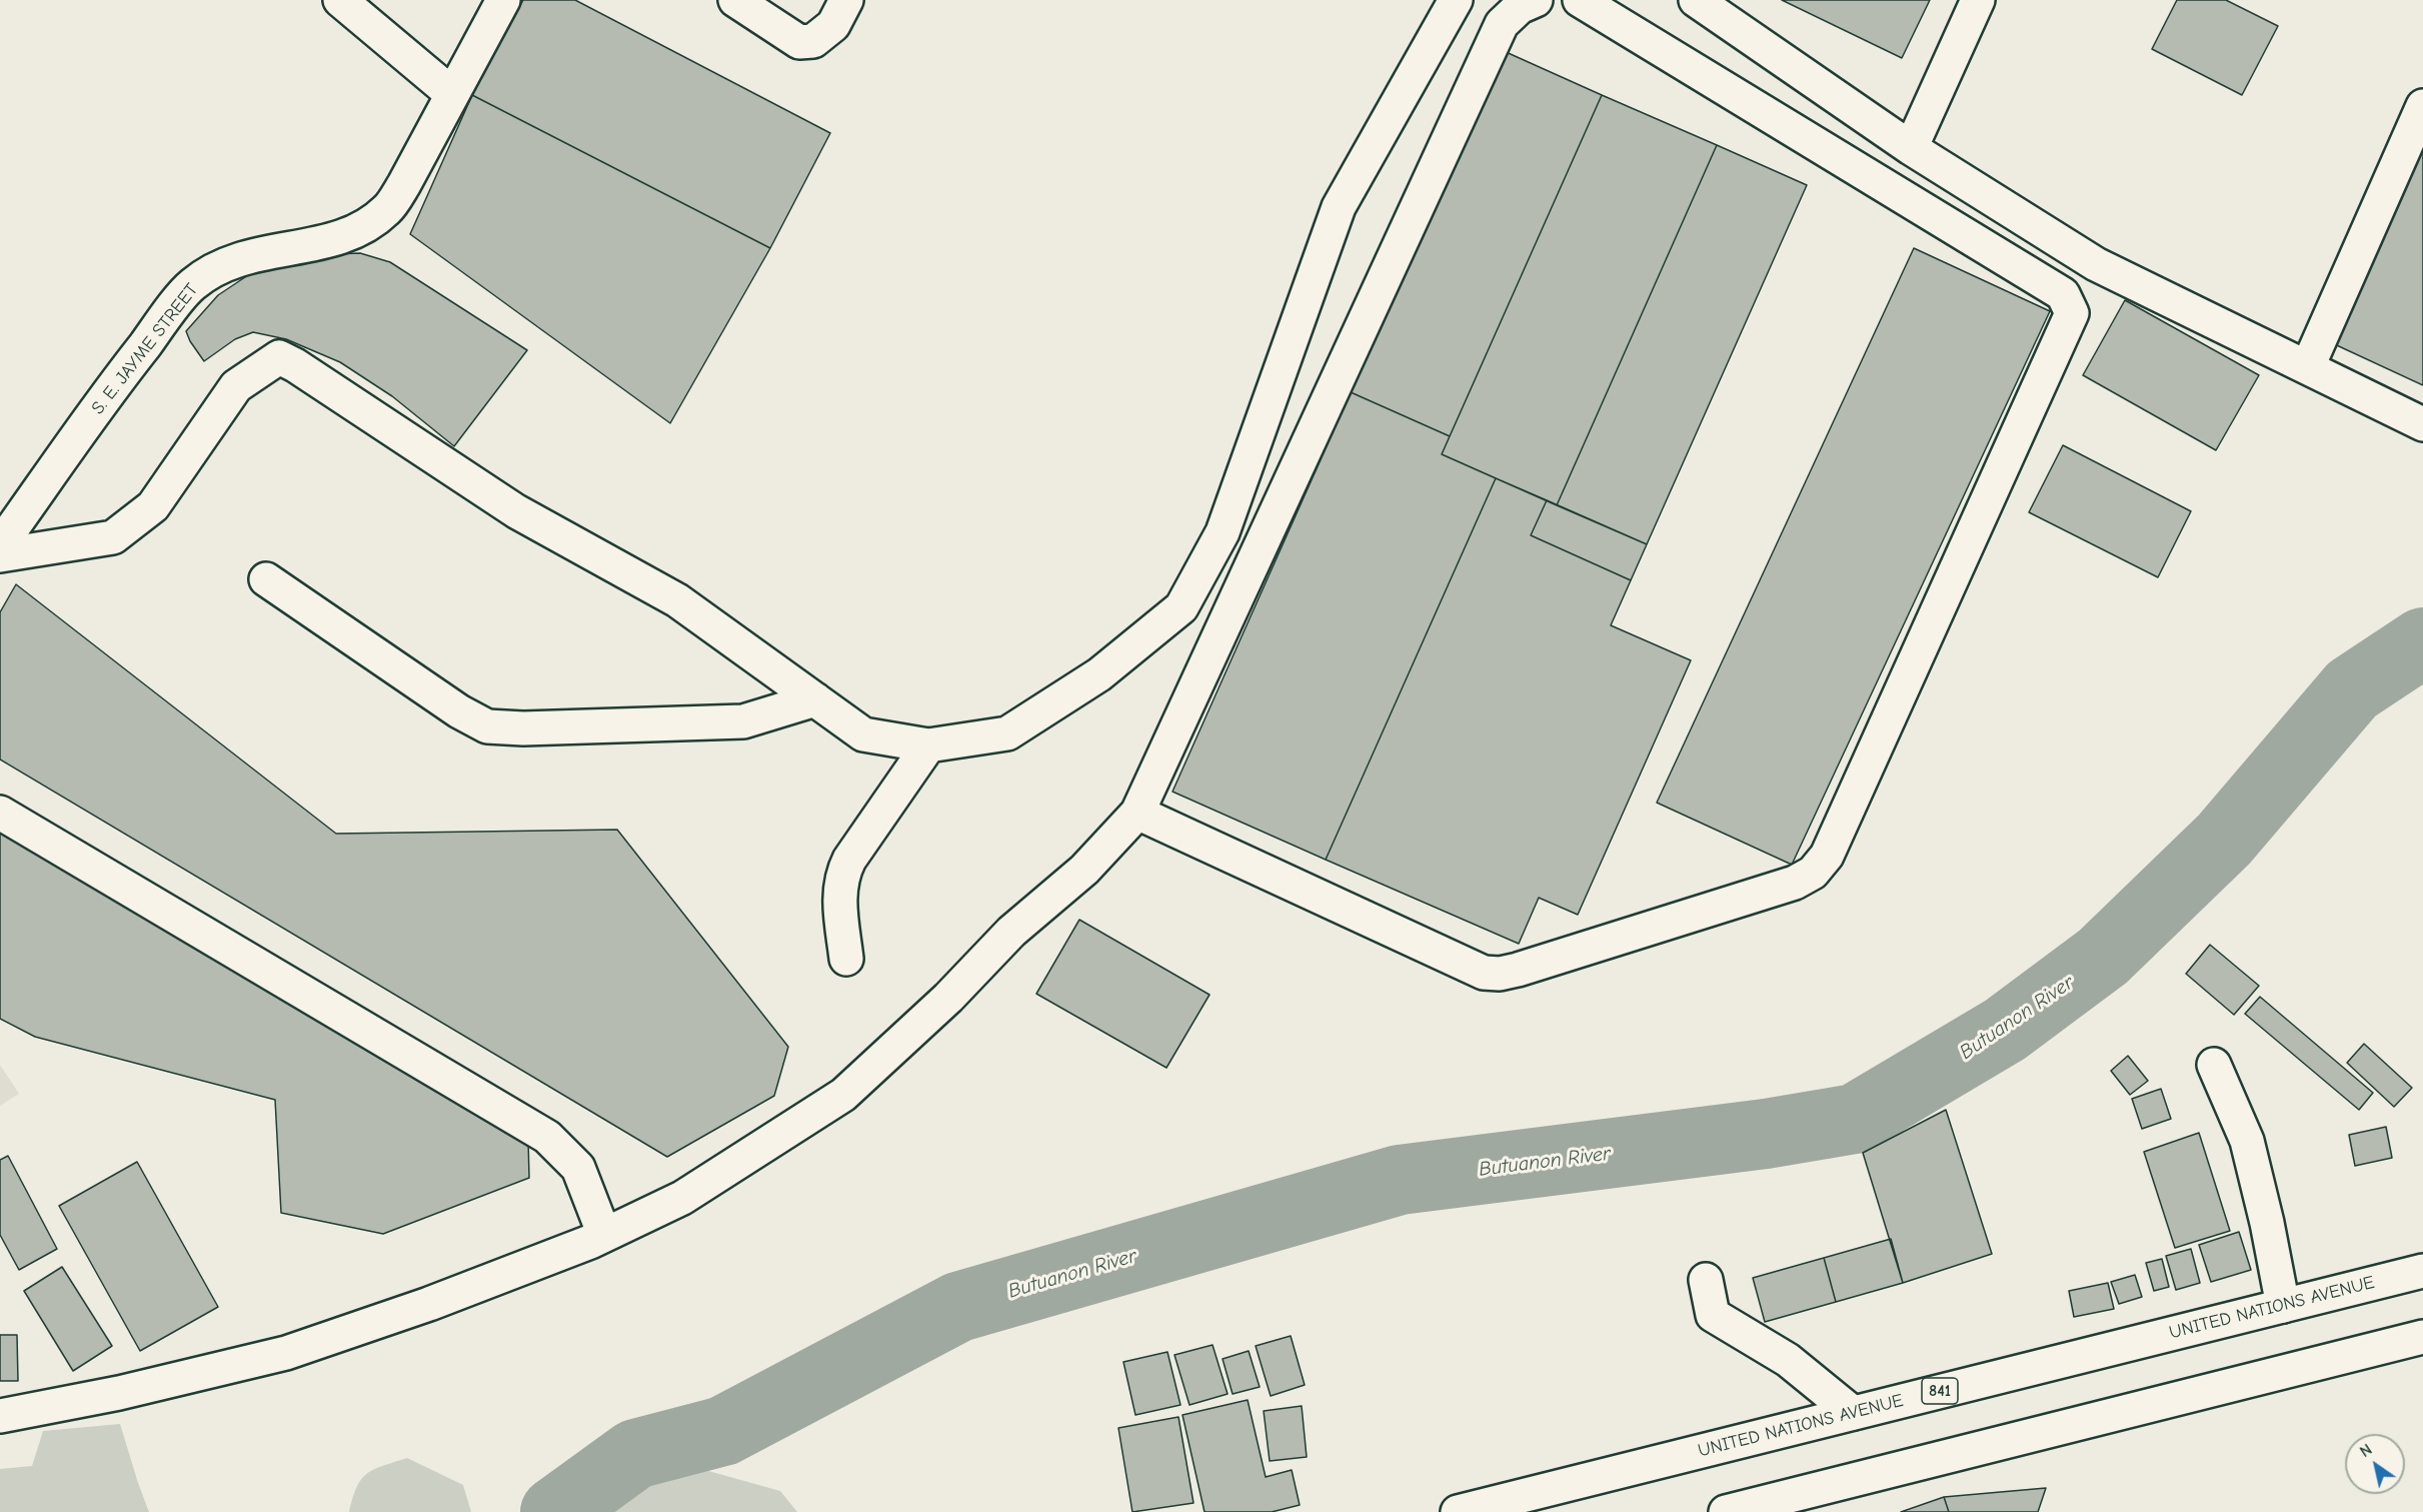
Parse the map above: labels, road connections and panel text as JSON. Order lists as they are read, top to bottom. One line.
{"streets":{"main road":["S. E. JAYME STREET","UNITED NATIONS AVENUE","841"]},"water":["Butuanon River"],"north":"top left"}
